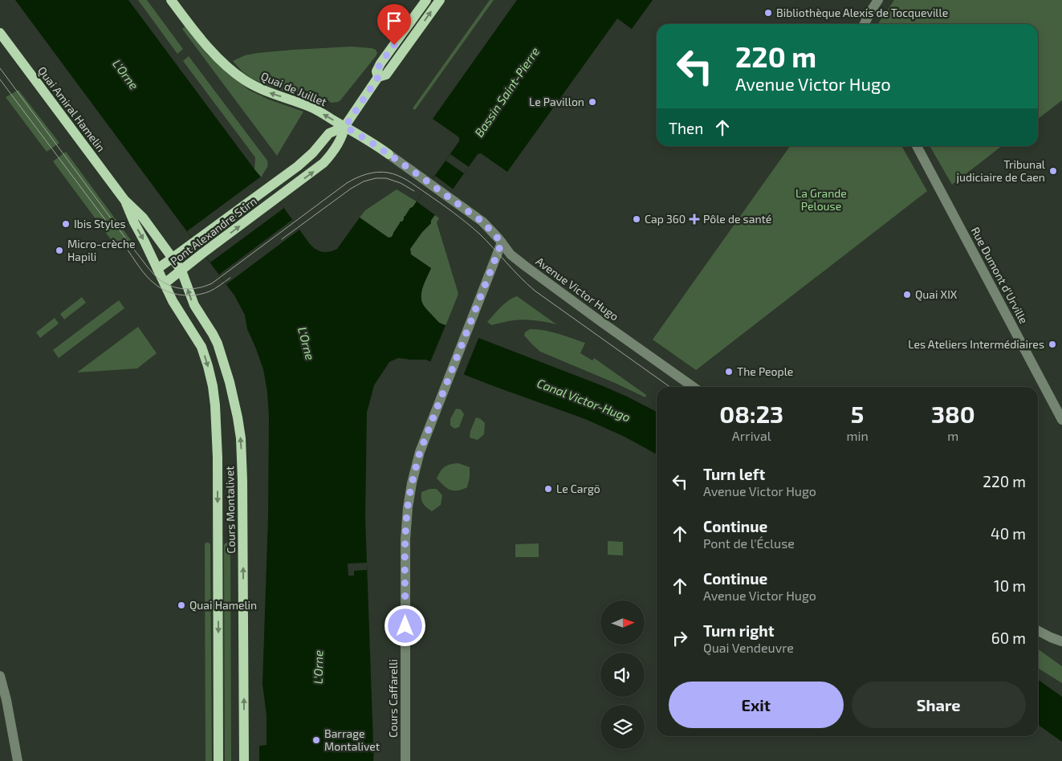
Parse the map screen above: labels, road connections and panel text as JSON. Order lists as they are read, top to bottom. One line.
{"streets":{"main road":["Quai de Juillet","Quai Amiral Hamelin","Pont Alexandre Stirn","Cours Montalivet"],"street":["Rue Dumont d'Urville","Avenue Victor Hugo","Cours Caffarelli"]},"crossings":[["Quai de Juillet","Pont Alexandre Stirn"],["Quai Amiral Hamelin","Pont Alexandre Stirn"],["Quai Amiral Hamelin","Cours Montalivet"],["Pont Alexandre Stirn","Cours Montalivet"],["Avenue Victor Hugo","Cours Caffarelli"]],"one_way":["Quai de Juillet"],"water":["L'Orne","Bassin Saint-Pierre","Canal Victor-Hugo"],"parks":["La Grande Pelouse"],"places":{"other":["Bibliothèque Alexis de Tocqueville","Le Pavillon","Tribunal judiciaire de Caen","Cap 360","Ibis Styles","Micro-crèche Hapili","Quai XIX","Les Ateliers Intermédiaires","The People","Le Cargö","Quai Hamelin","Barrage Montalivet"],"health":["Pôle de santé"]},"north":"right","page":{"turn":["220 m","Avenue Victor Hugo"],"then":"Then","eta":["08:23","Arrival","5","min","380","m"],"list":[{"name":"Turn left","note":"Avenue Victor Hugo","value":"220 m"},{"name":"Continue","note":"Pont de l'Écluse","value":"40 m"},{"name":"Continue","note":"Avenue Victor Hugo","value":"10 m"},{"name":"Turn right","note":"Quai Vendeuvre","value":"60 m"}],"buttons":["Exit","Share"]}}
